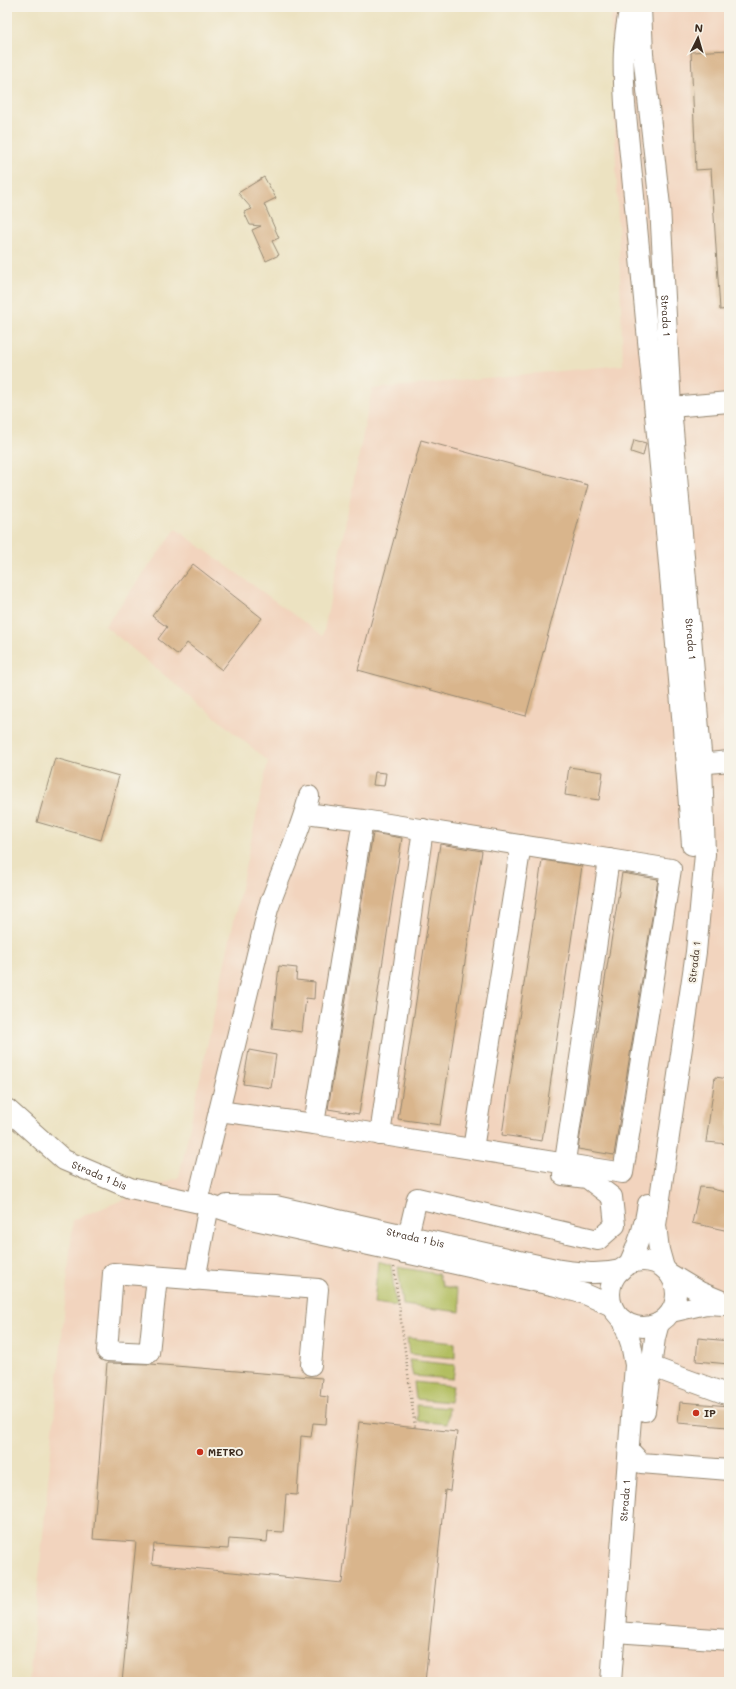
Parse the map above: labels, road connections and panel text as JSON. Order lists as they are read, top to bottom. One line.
{"streets":{"street":["Strada 1","Strada 1 bis"]},"crossings":[["Strada 1","Strada 1 bis"]],"places":["IP","METRO"],"north":"top"}
